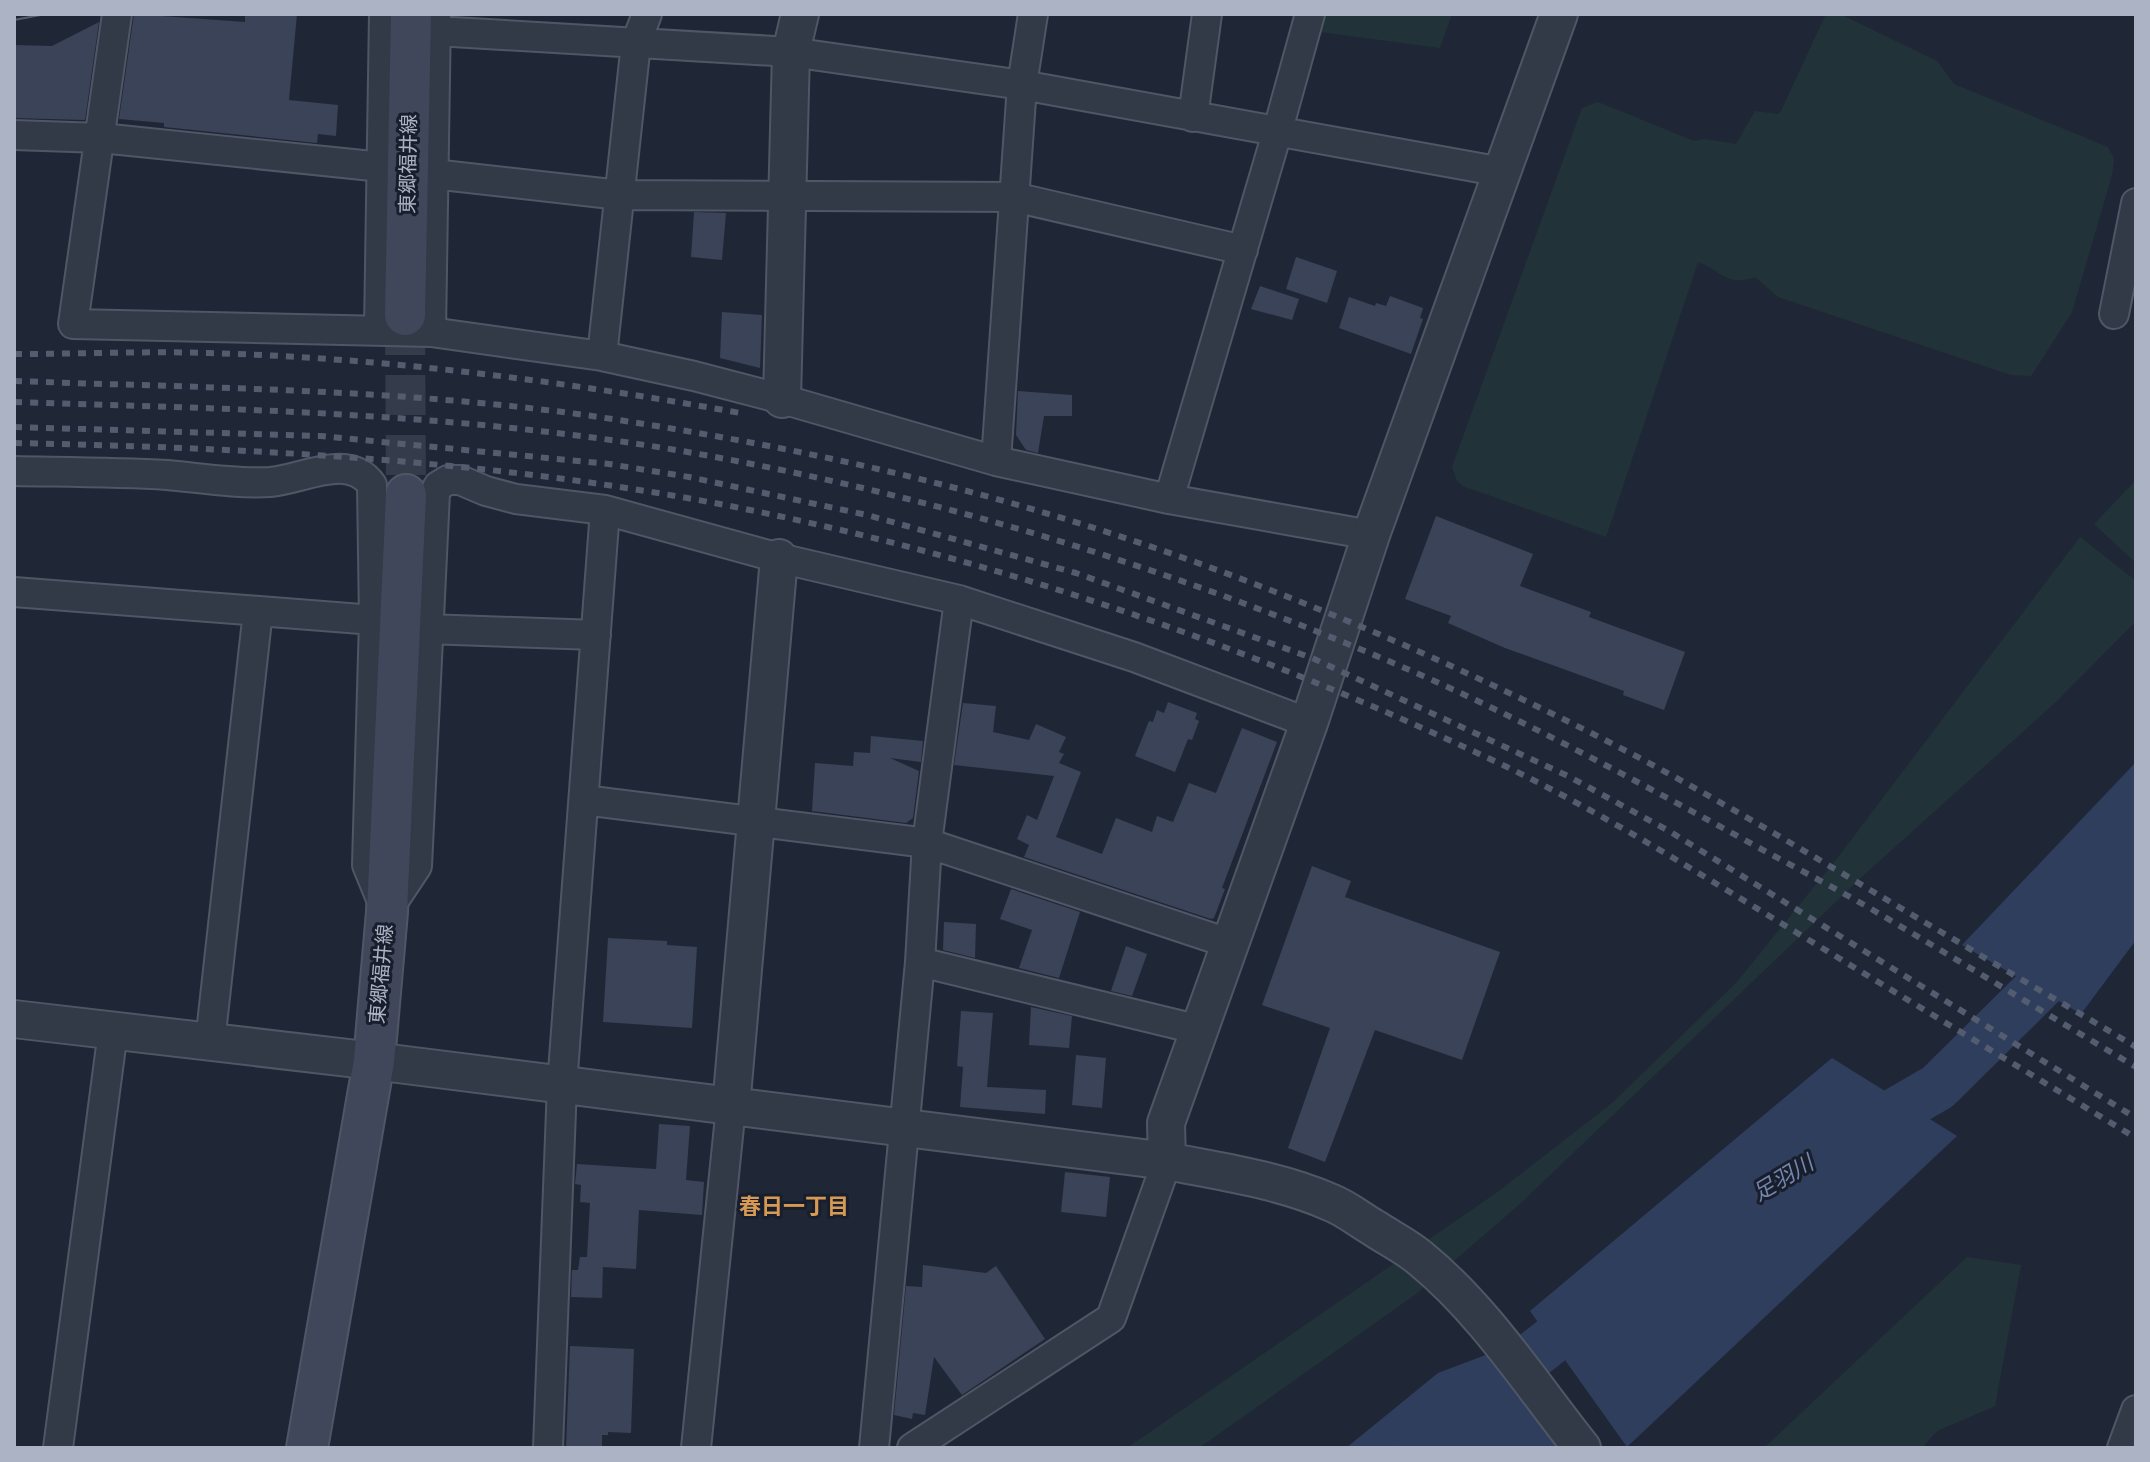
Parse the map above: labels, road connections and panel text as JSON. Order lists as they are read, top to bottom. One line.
{"streets":{"main road":["東郷福井線"]},"districts":["春日一丁目"],"water":["足羽川"]}
